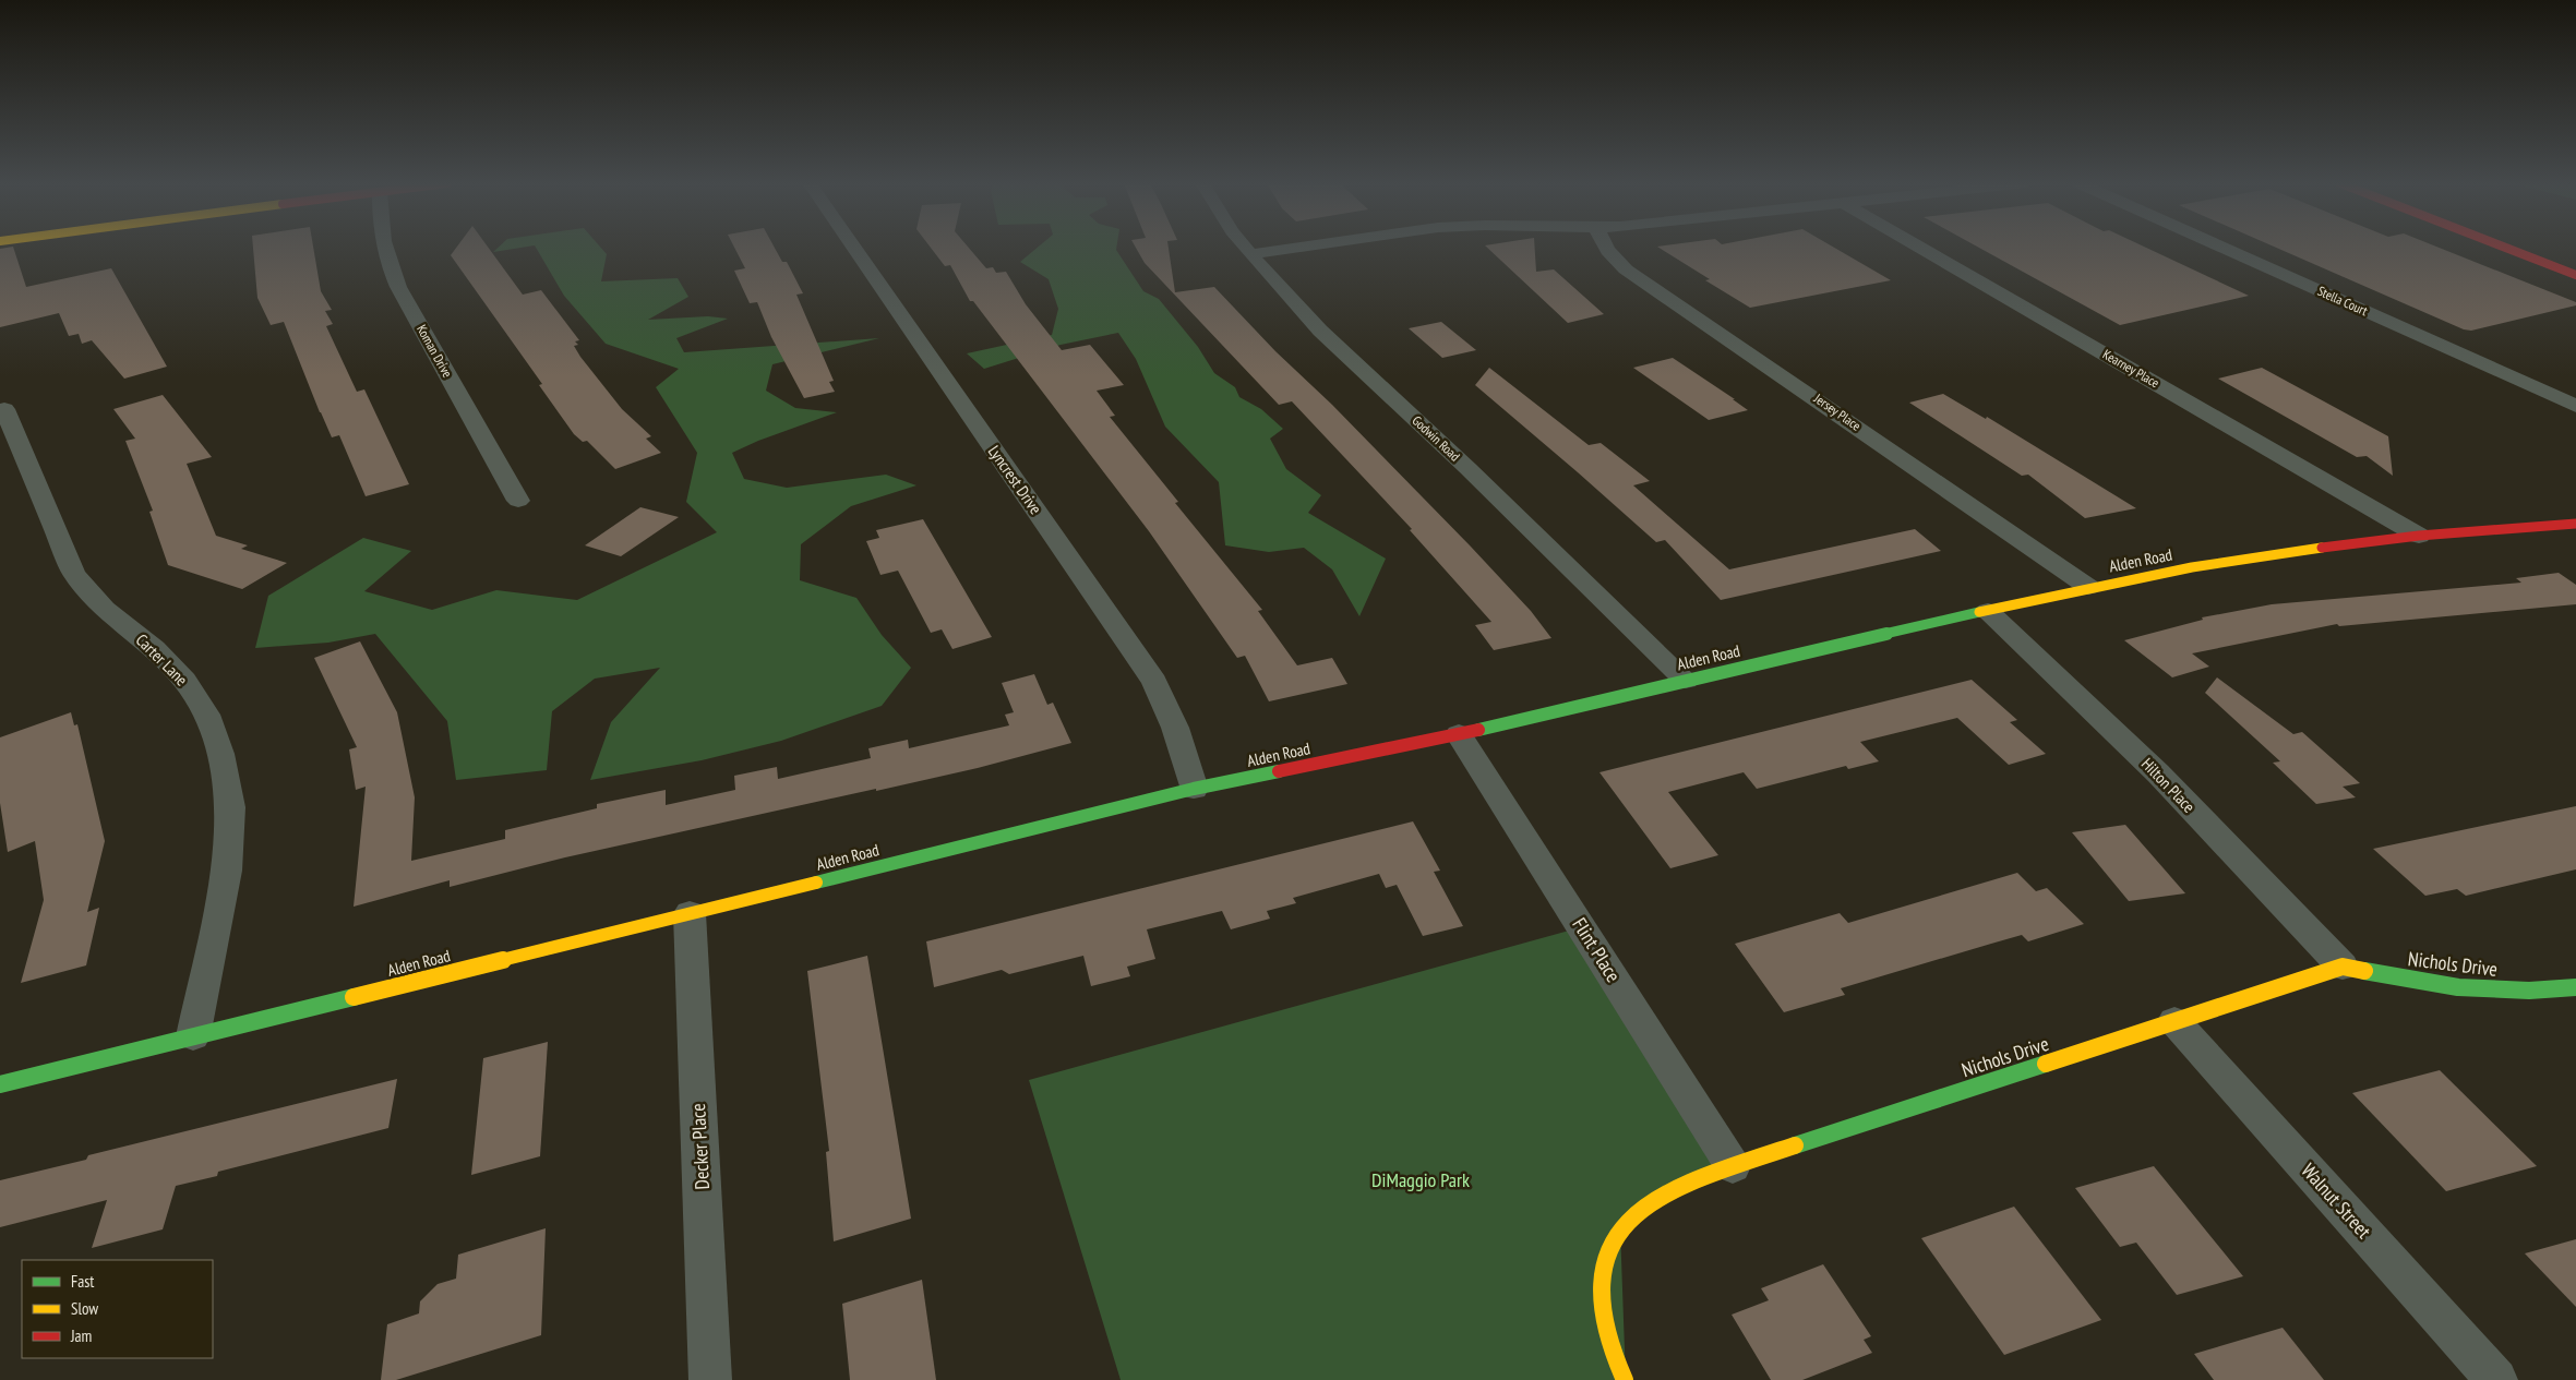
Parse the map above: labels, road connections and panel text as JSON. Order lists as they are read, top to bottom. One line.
{"streets":{"street":["Stella Court","Koman Drive","Kearney Place","Jersey Place","Godwin Road","Lyncrest Drive","Alden Road","Carter Lane","Hilton Place","Flint Place","Nichols Drive","Decker Place","Walnut Street"]},"crossings":[["Kearney Place","Alden Road"],["Jersey Place","Alden Road"],["Godwin Road","Alden Road"],["Lyncrest Drive","Alden Road"],["Alden Road","Carter Lane"],["Alden Road","Hilton Place"],["Alden Road","Flint Place"],["Alden Road","Decker Place"],["Hilton Place","Nichols Drive"],["Flint Place","Nichols Drive"],["Nichols Drive","Walnut Street"]],"parks":["DiMaggio Park"],"legend":["Fast","Slow","Jam"]}
